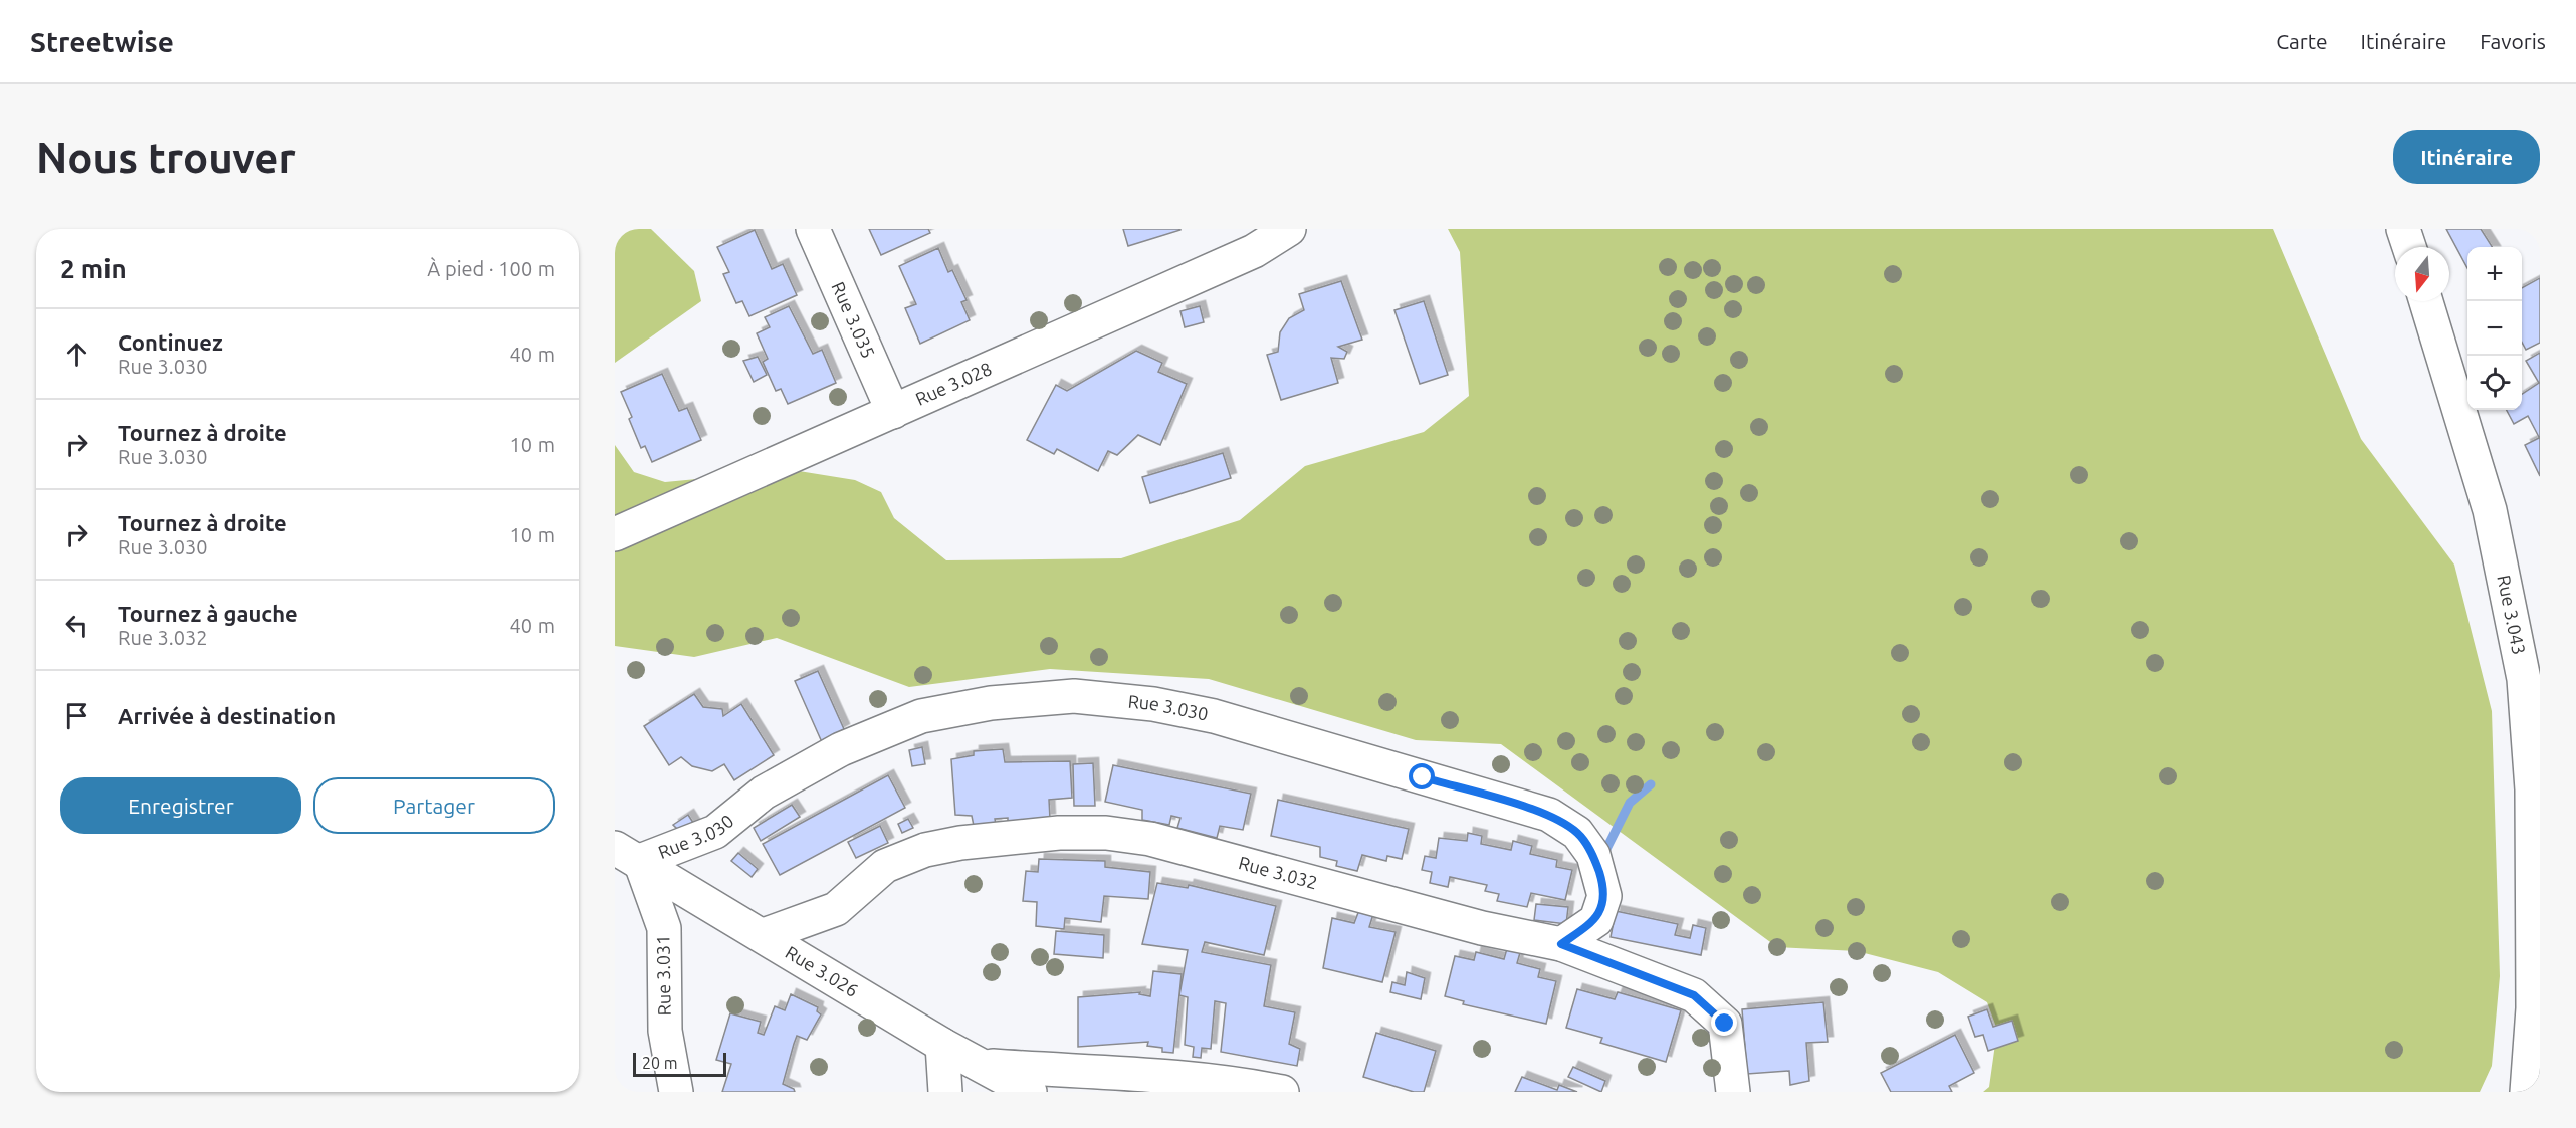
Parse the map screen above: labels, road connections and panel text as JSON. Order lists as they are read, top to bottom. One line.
{"streets":{"street":["Rue 3.035","Rue 3.028","Rue 3.043","Rue 3.030","Rue 3.032","Rue 3.026","Rue 3.031"]},"crossings":[["Rue 3.035","Rue 3.028"],["Rue 3.030","Rue 3.032"],["Rue 3.030","Rue 3.026"],["Rue 3.030","Rue 3.031"],["Rue 3.032","Rue 3.026"],["Rue 3.026","Rue 3.031"]],"scale_bar":"20 m","north":"bottom","page":{"header":"Streetwise","nav":["Carte","Itinéraire","Favoris"],"buttons":["Itinéraire",["Enregistrer","Partager"]],"title":"Nous trouver","heading":["2 min","À pied · 100 m"],"map_buttons":["+","−"],"list":[["Continuez","Rue 3.030","40 m"],["Tournez à droite","Rue 3.030","10 m"],["Tournez à droite","Rue 3.030","10 m"],["Tournez à gauche","Rue 3.032","40 m"],"Arrivée à destination"],"scale":"20 m"}}
